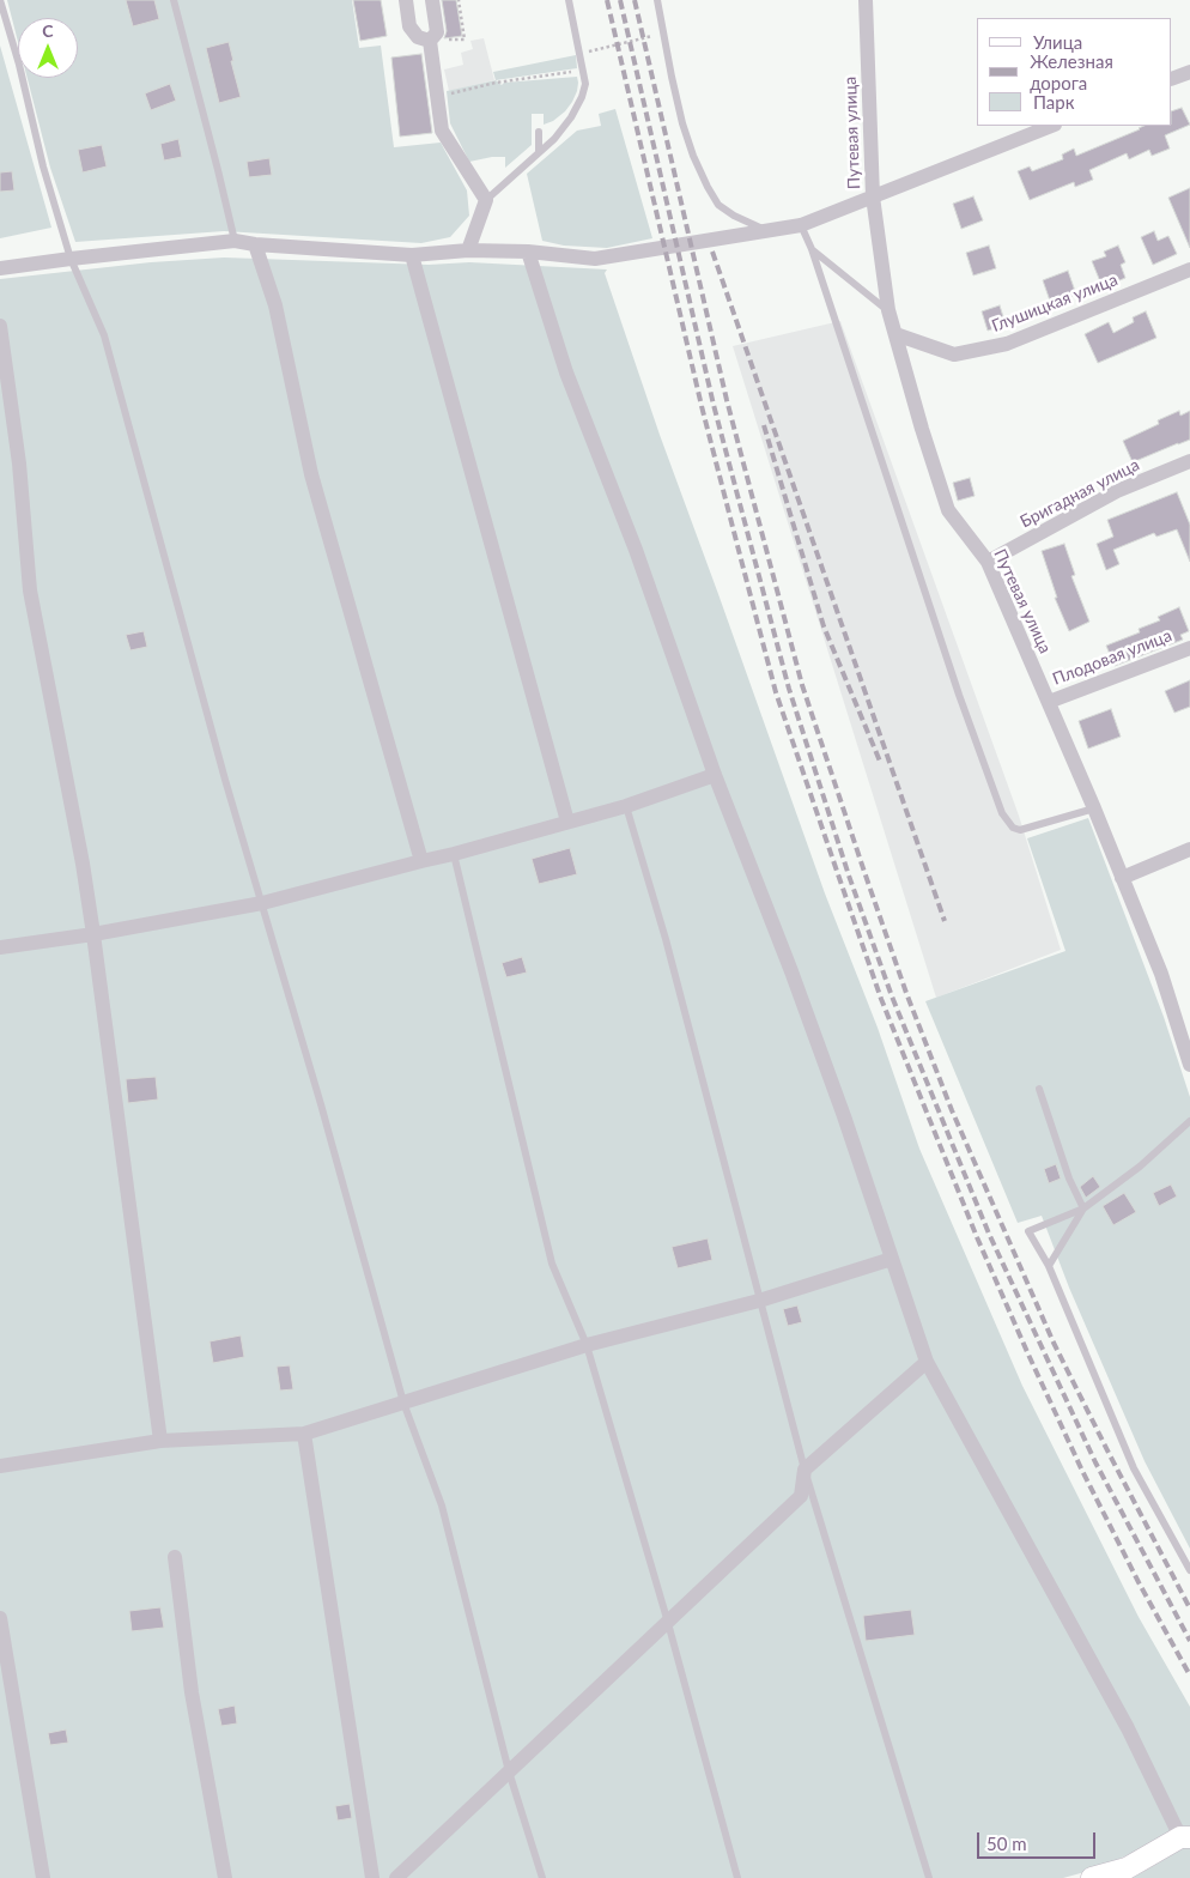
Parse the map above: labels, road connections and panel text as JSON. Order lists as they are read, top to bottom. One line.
{"streets":{"street":["Путевая улица","Глушицкая улица","Бригадная улица","Плодовая улица"]},"crossings":[["Путевая улица","Глушицкая улица"],["Путевая улица","Бригадная улица"],["Путевая улица","Плодовая улица"]],"legend":["Улица","Железная дорога","Парк"],"scale_bar":"50 m","north":"top"}
